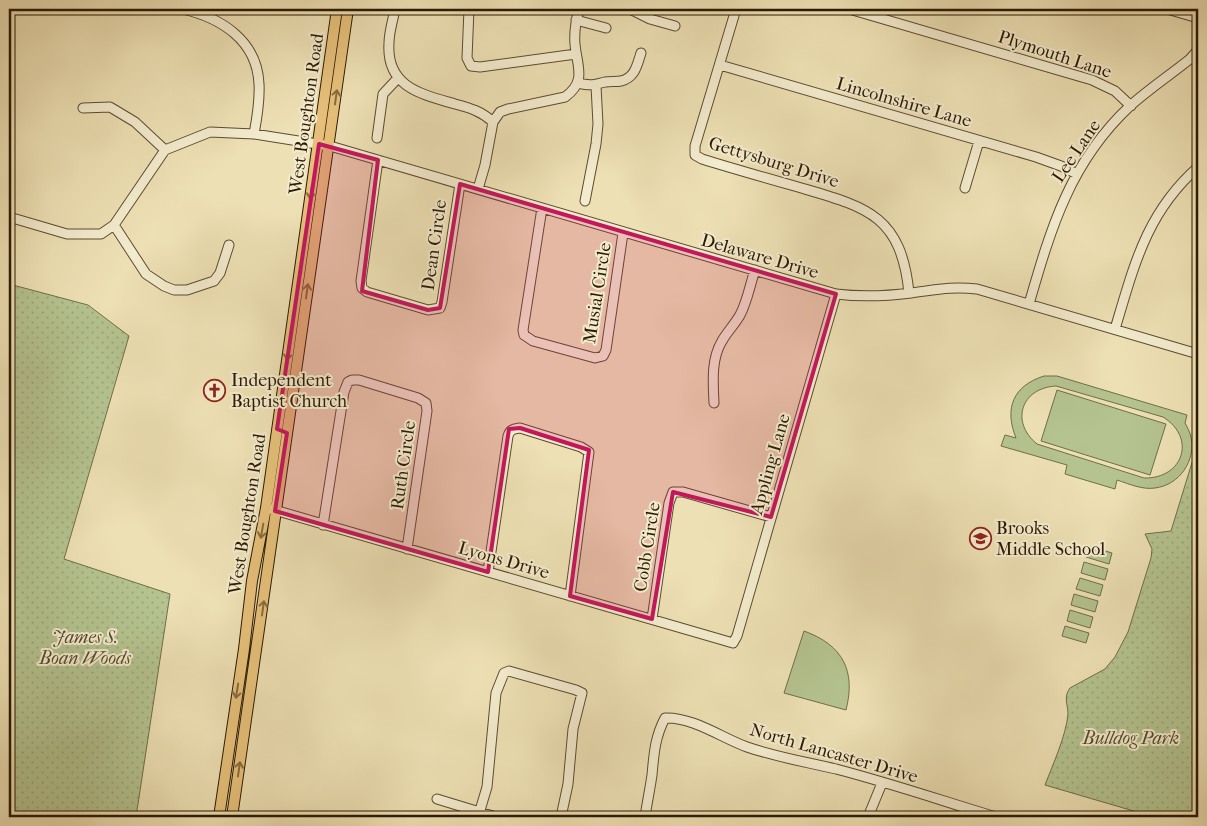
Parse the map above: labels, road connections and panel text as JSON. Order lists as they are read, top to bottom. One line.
{"streets":{"main road":["West Boughton Road"],"street":["Plymouth Lane","Lincolnshire Lane","Lee Lane","Gettysburg Drive","Dean Circle","Delaware Drive","Musial Circle","Appling Lane","Ruth Circle","Cobb Circle","Lyons Drive","North Lancaster Drive"]},"crossings":[["Plymouth Lane","Lee Lane"],["Lincolnshire Lane","Lee Lane"],["Lincolnshire Lane","Gettysburg Drive"],["West Boughton Road","Delaware Drive"],["West Boughton Road","Lyons Drive"],["Lee Lane","Delaware Drive"],["Gettysburg Drive","Delaware Drive"],["Dean Circle","Delaware Drive"],["Delaware Drive","Musial Circle"],["Delaware Drive","Appling Lane"],["Appling Lane","Cobb Circle"],["Appling Lane","Lyons Drive"],["Ruth Circle","Lyons Drive"],["Cobb Circle","Lyons Drive"]],"parks":["James S. Boan Woods","Bulldog Park"],"places":{"church":["Independent Baptist Church"],"school or university":["Brooks Middle School"]}}
